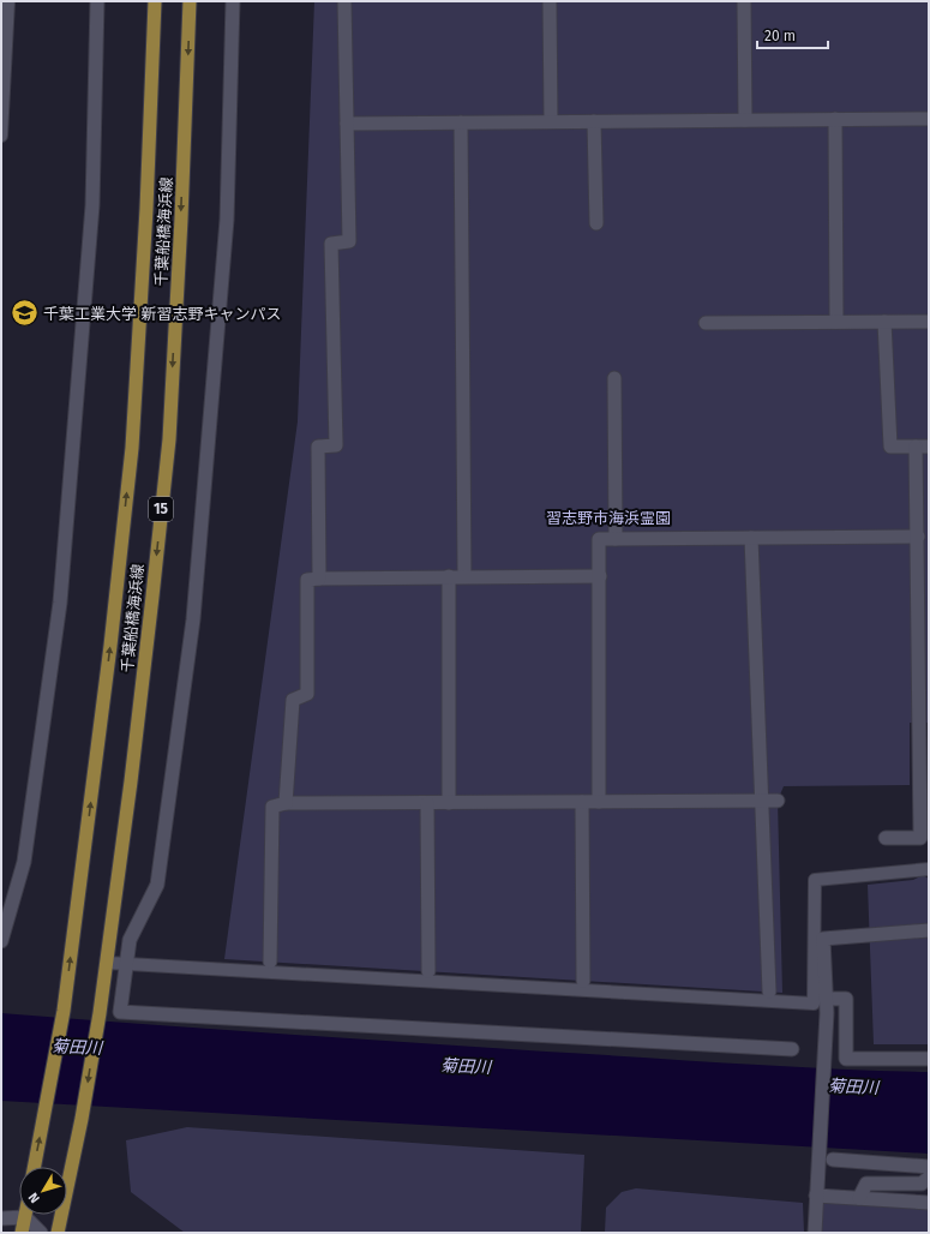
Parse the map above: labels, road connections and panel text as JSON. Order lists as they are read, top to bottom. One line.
{"streets":{"main road":["千葉船橋海浜線","15"]},"water":["菊田川"],"parks":["習志野市海浜霊園"],"places":{"school or university":["千葉工業大学 新習志野キャンパス"]},"scale_bar":"20 m","north":"bottom left"}
